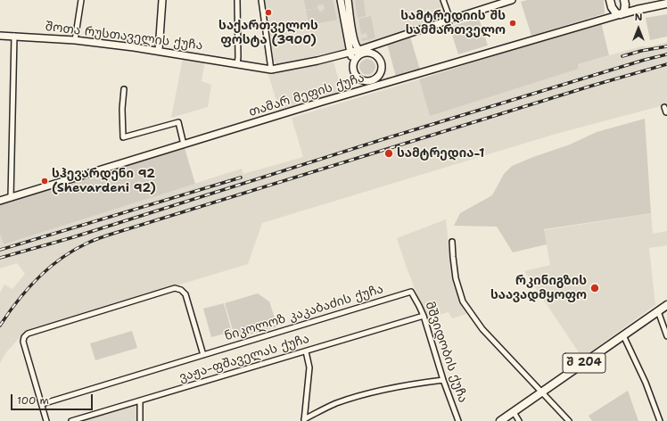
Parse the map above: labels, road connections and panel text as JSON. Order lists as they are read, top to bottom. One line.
{"streets":{"main road":["შოთა რუსთაველის ქუჩა","თამარ მეფის ქუჩა","შ 204"],"street":["ნიკოლოზ კაკაბაძის ქუჩა","მშვიდობის ქუჩა","ვაჟა-ფშაველას ქუჩა"]},"crossings":[["ნიკოლოზ კაკაბაძის ქუჩა","მშვიდობის ქუჩა"],["მშვიდობის ქუჩა","ვაჟა-ფშაველას ქუჩა"]],"places":["საქართველოს ფოსტა (3900)","სამტრედიის შს სამმართველო","სამტრედია-1","სჰევარდენი 92 (Shevardeni 92)","რკინიგზის საავადმყოფო"],"scale_bar":"100 m","north":"top"}
